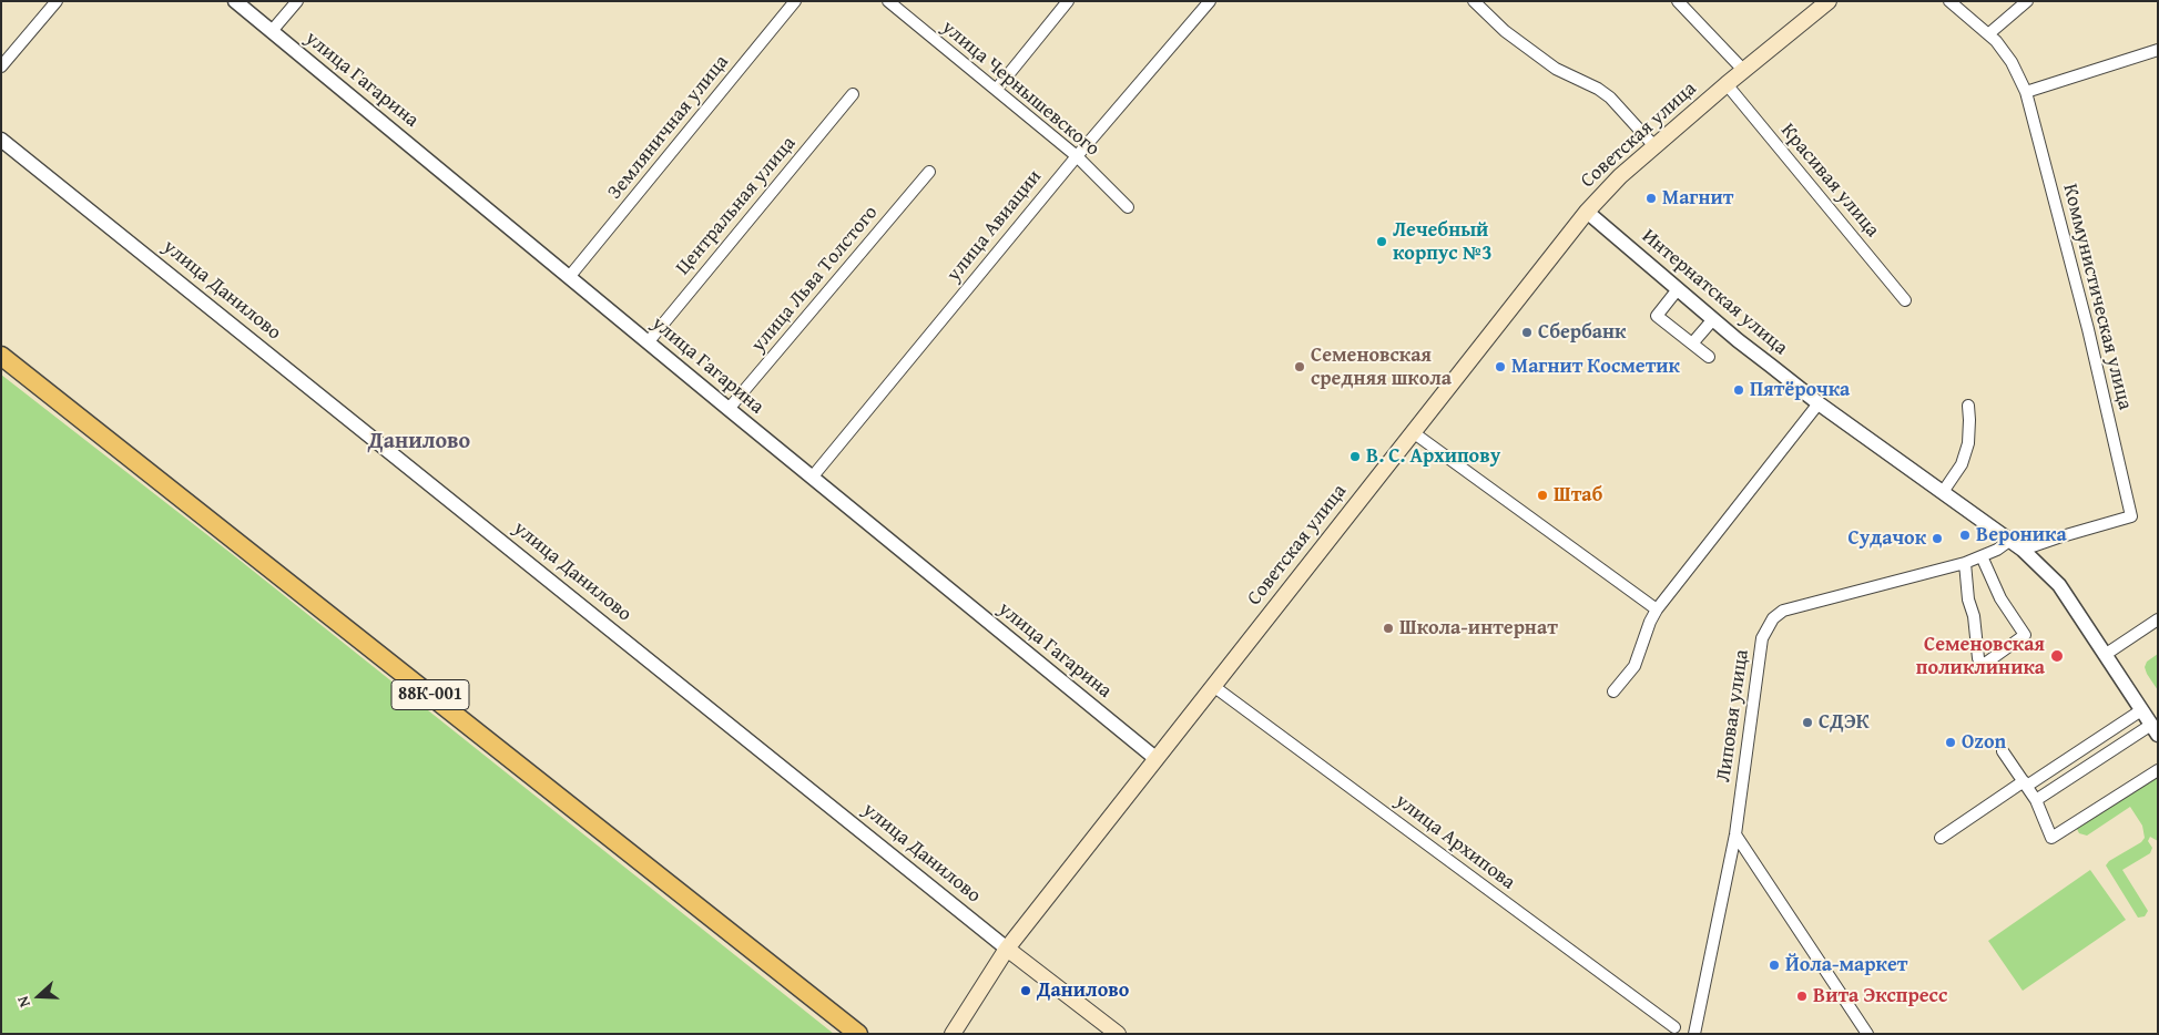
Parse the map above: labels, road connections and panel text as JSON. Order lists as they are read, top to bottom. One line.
{"streets":{"main road":["Советская улица","улица Данилово","88К-001"],"street":["улица Гагарина","улица Чернышевского","Земляничная улица","Красивая улица","Центральная улица","улица Авиации","улица Льва Толстого","Интернатская улица","Коммунистическая улица","Липовая улица","улица Архипова"]},"crossings":[["улица Гагарина","Земляничная улица"],["улица Гагарина","Советская улица"],["улица Гагарина","Центральная улица"],["улица Гагарина","улица Авиации"],["улица Гагарина","улица Льва Толстого"],["улица Чернышевского","улица Авиации"],["Советская улица","Красивая улица"],["Советская улица","улица Данилово"],["Советская улица","Интернатская улица"],["Советская улица","улица Архипова"],["Интернатская улица","Коммунистическая улица"],["Интернатская улица","Липовая улица"]],"districts":["Данилово"],"places":["Магнит","Лечебный корпус №3","Сбербанк","Семеновская средняя школа","Магнит Косметик","Пятёрочка","В. С. Архипову","Штаб","Вероника","Судачок","Школа-интернат","Семеновская поликлиника","СДЭК","Ozon","Йола-маркет","Данилово","Вита Экспресс"],"north":"left"}
